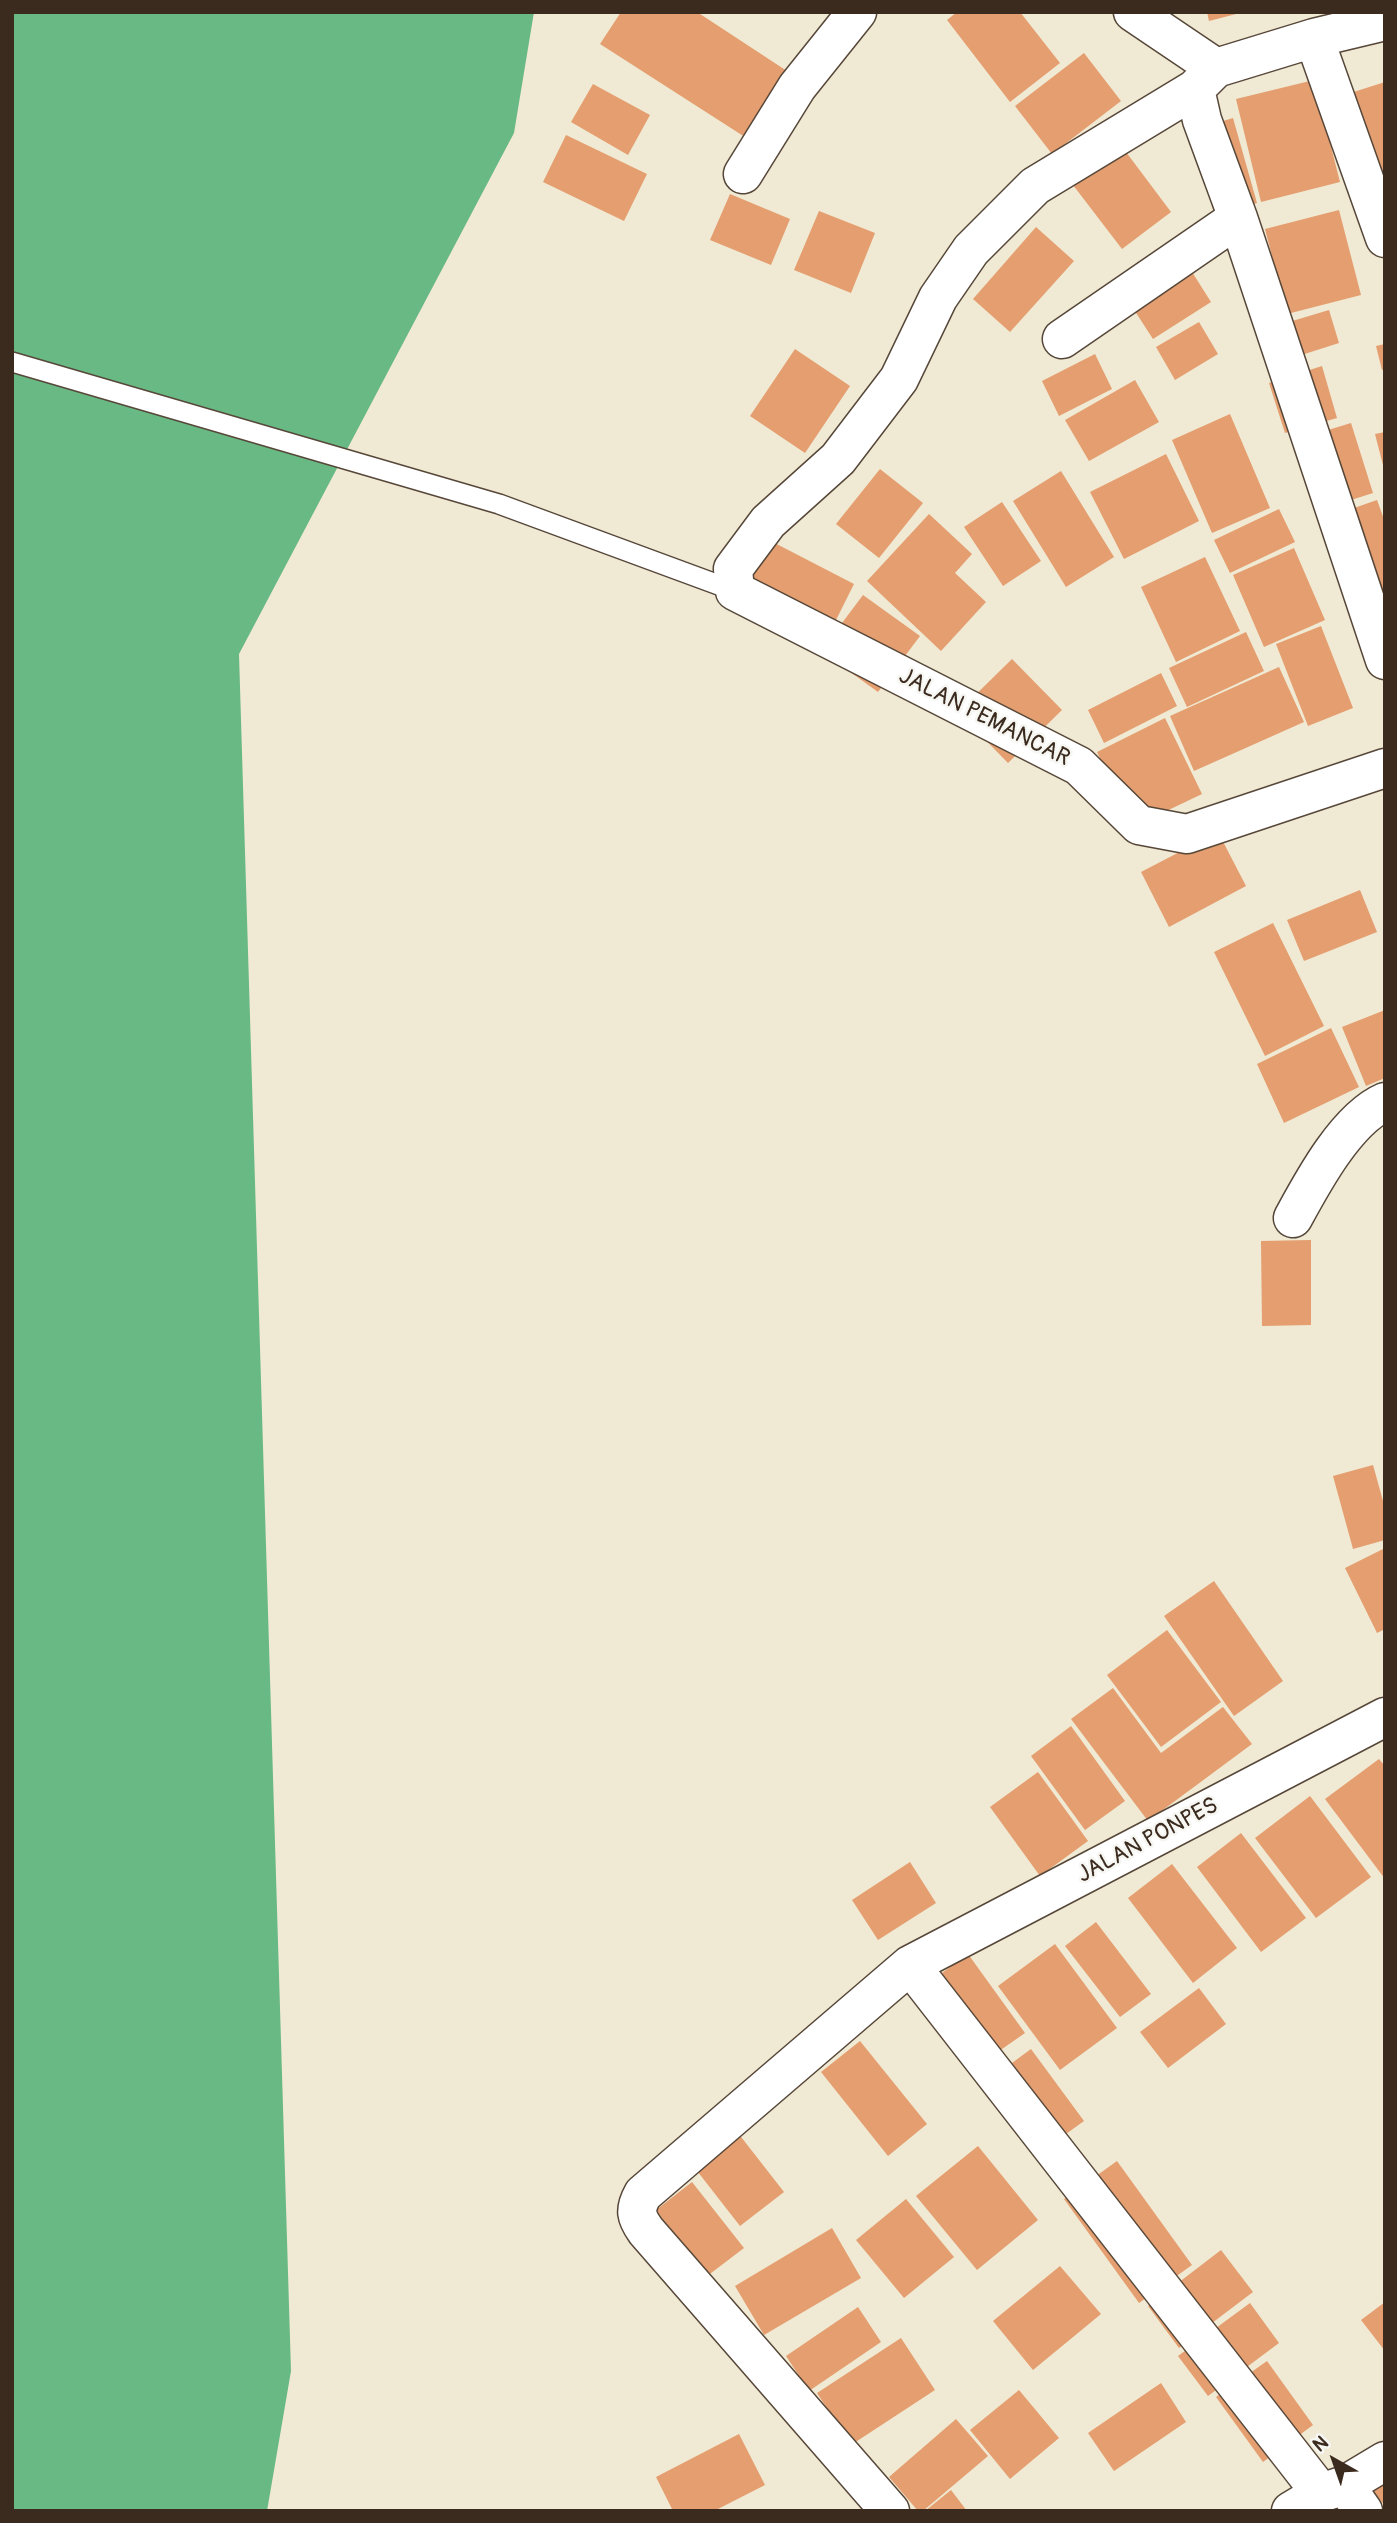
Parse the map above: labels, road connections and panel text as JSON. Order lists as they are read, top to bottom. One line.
{"streets":{"street":["JALAN PEMANCAR","JALAN PONPES"]},"north":"top left"}
